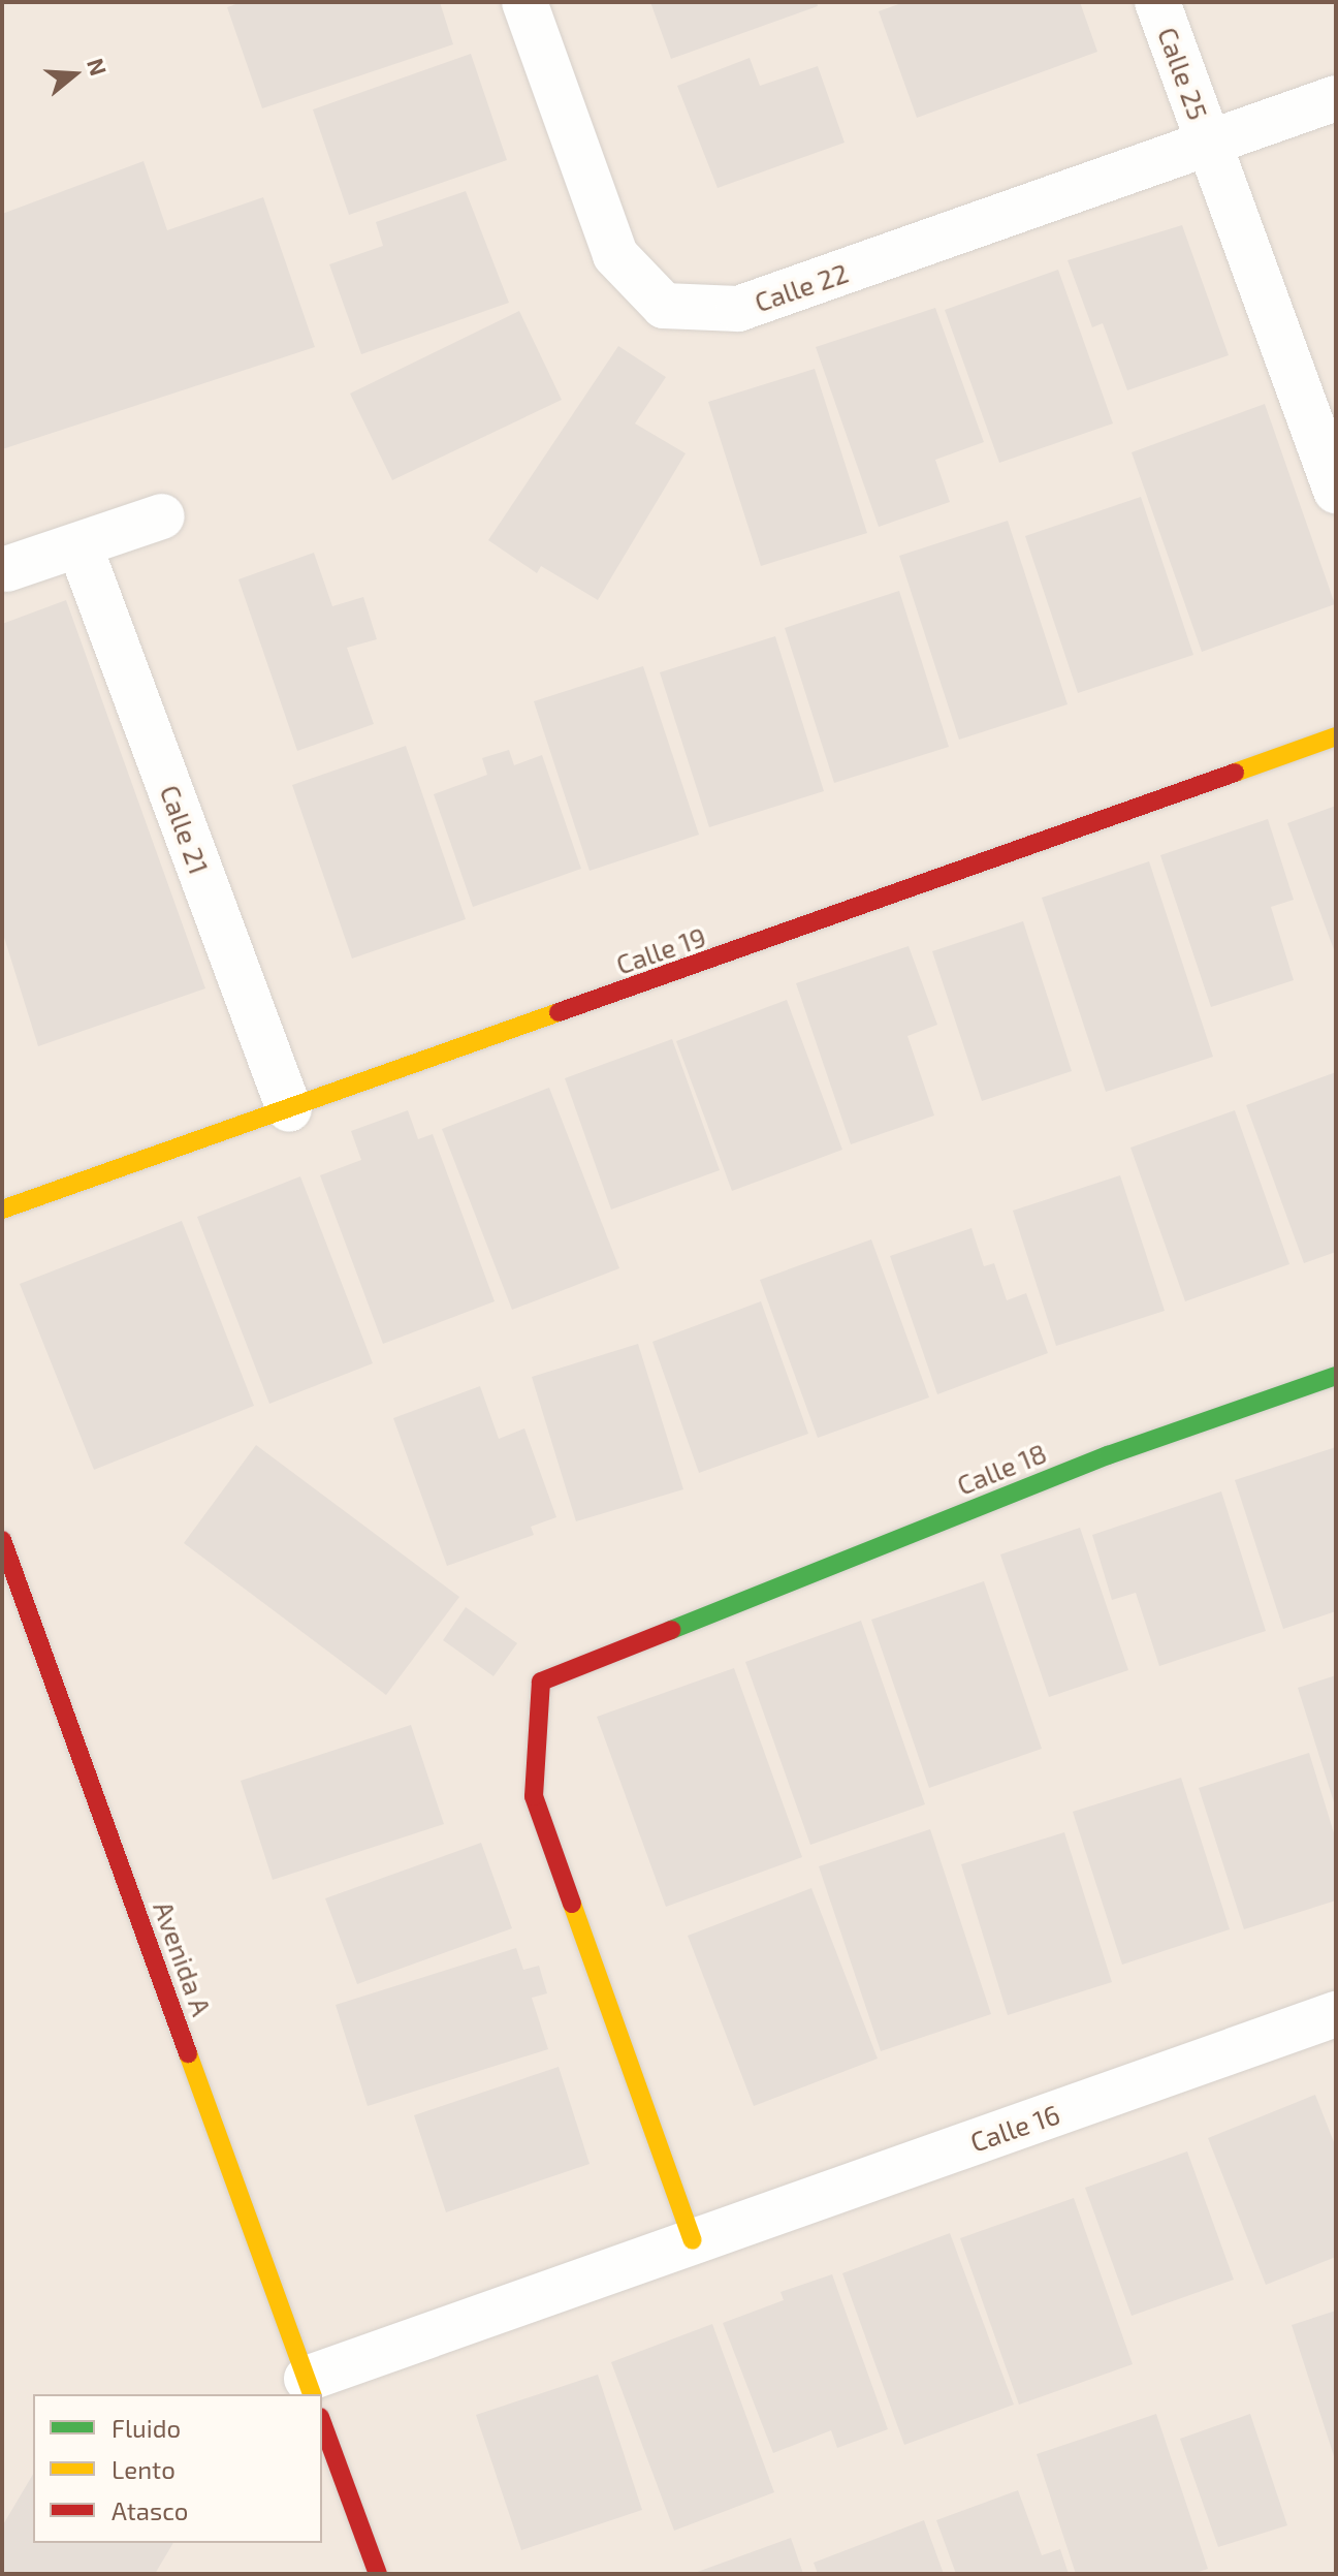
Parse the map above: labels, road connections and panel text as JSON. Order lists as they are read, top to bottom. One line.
{"streets":{"street":["Calle 25","Calle 22","Calle 21","Calle 19","Calle 18","Avenida A","Calle 16"]},"crossings":[["Calle 25","Calle 22"],["Calle 21","Calle 19"],["Calle 18","Calle 16"]],"legend":["Fluido","Lento","Atasco"],"north":"right"}
